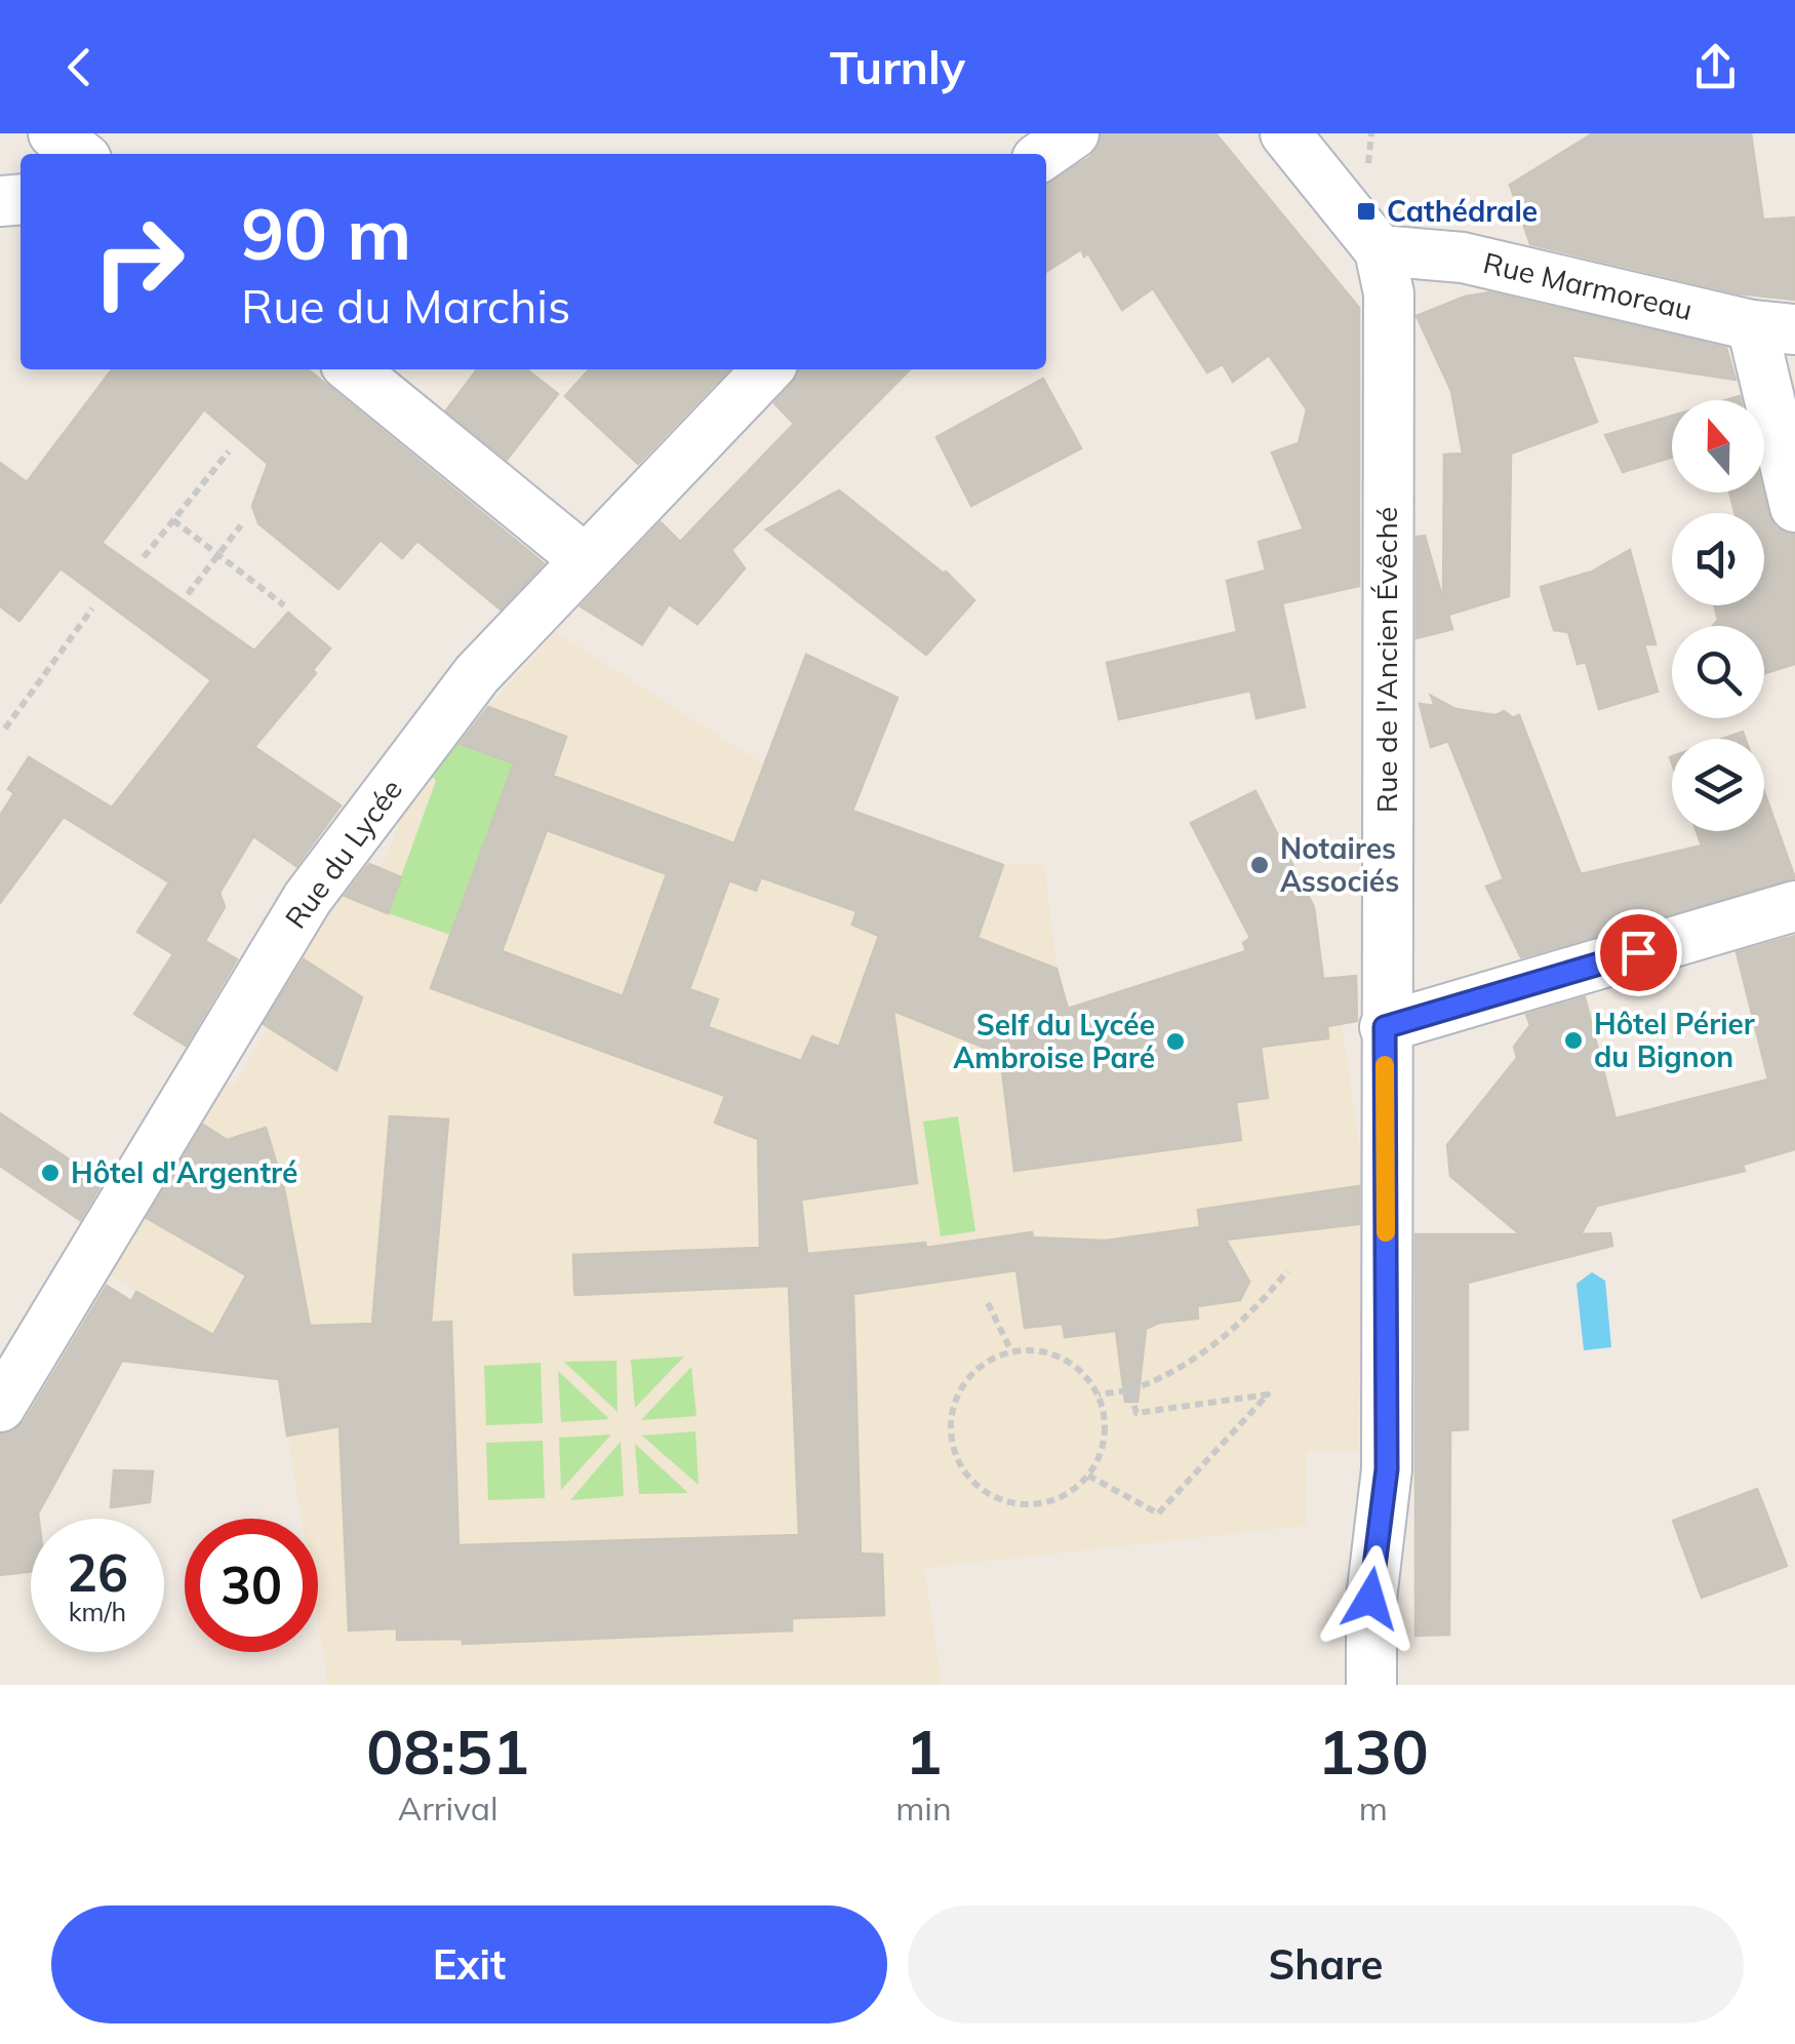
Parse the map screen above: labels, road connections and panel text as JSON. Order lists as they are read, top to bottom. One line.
{"streets":{"street":["Rue Marmoreau","Rue de l'Ancien Évêché","Rue du Lycée"]},"crossings":[["Rue Marmoreau","Rue de l'Ancien Évêché"]],"places":{"transit":["Cathédrale"],"other":["Notaires Associés","Hôtel Périer du Bignon","Self du Lycée Ambroise Paré","Hôtel d'Argentré"]},"north":"top","page":{"header":"Turnly","turn":["90 m","Rue du Marchis"],"speed":"26 km/h","limit":"30","eta":["08:51","Arrival","1","min","130","m"],"buttons":["Exit","Share"]}}
